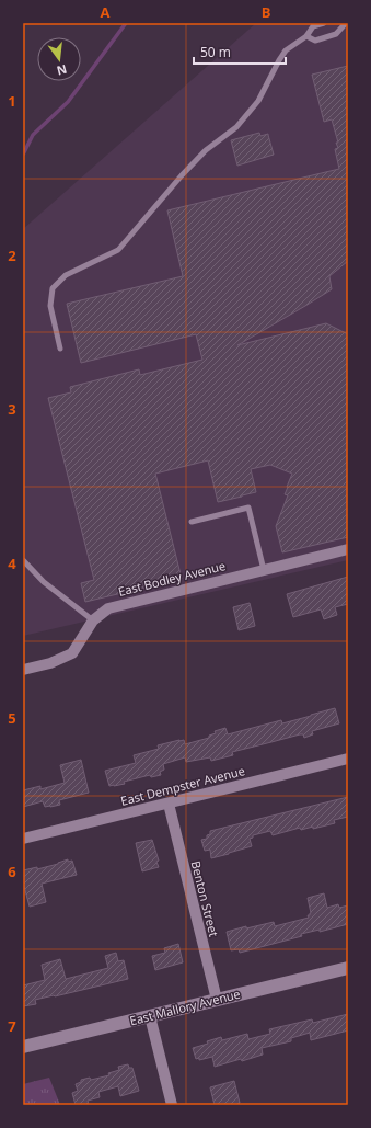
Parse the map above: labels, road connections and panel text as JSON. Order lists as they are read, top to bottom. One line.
{"streets":{"main road":["East Mallory Avenue"],"street":["East Bodley Avenue","East Dempster Avenue","Benton Street"]},"crossings":[["East Dempster Avenue","Benton Street"],["Benton Street","East Mallory Avenue"]],"scale_bar":"50 m","north":"bottom","grid":{"columns":["A","B"],"rows":["1","2","3","4","5","6","7"]}}
